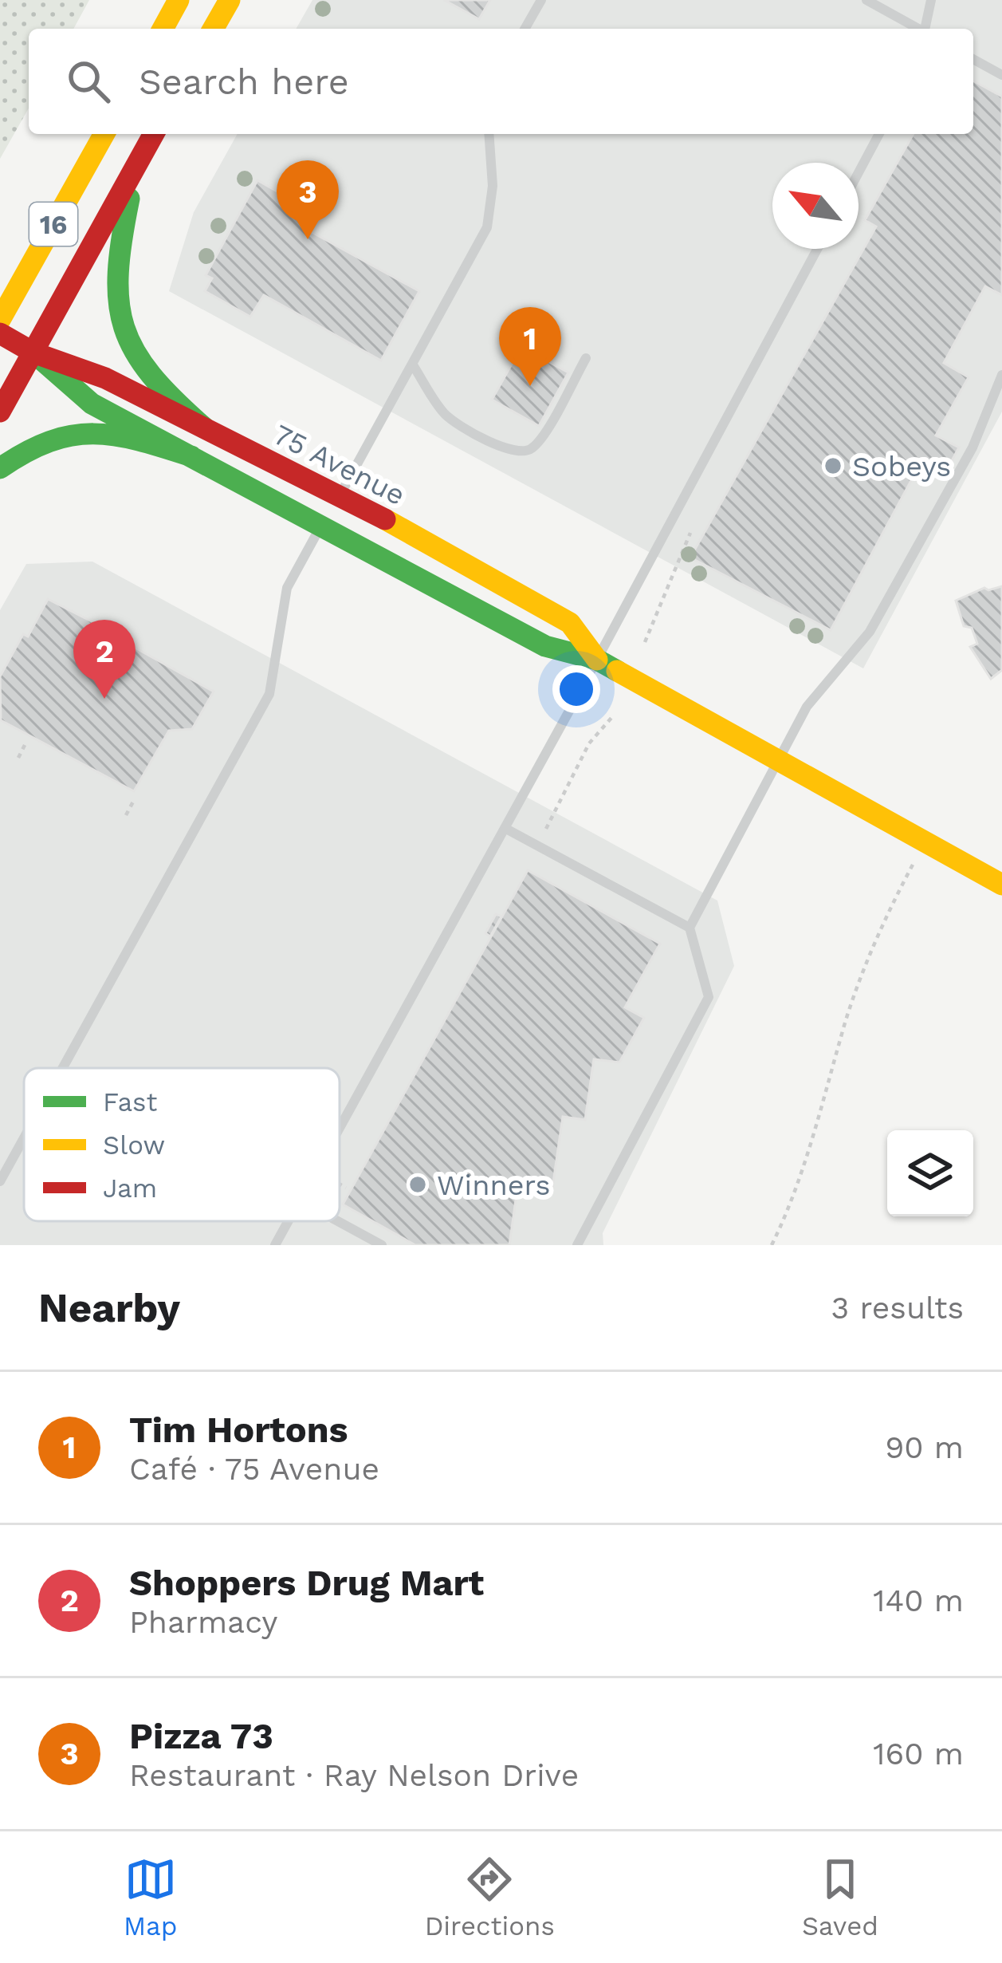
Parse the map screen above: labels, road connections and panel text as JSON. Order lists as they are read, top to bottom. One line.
{"streets":{"main road":["16","75 Avenue"]},"crossings":[["16","75 Avenue"]],"places":["Sobeys","Winners"],"legend":["Fast","Slow","Jam"],"north":"top left","page":{"search":"Search here","pins":["3","1","2"],"heading":["Nearby","3 results"],"list":[{"mark":"1","name":"Tim Hortons","note":"Café · 75 Avenue","value":"90 m"},{"mark":"2","name":"Shoppers Drug Mart","note":"Pharmacy","value":"140 m"},{"mark":"3","name":"Pizza 73","note":"Restaurant · Ray Nelson Drive","value":"160 m"}],"nav":["Map","Directions","Saved"]}}
